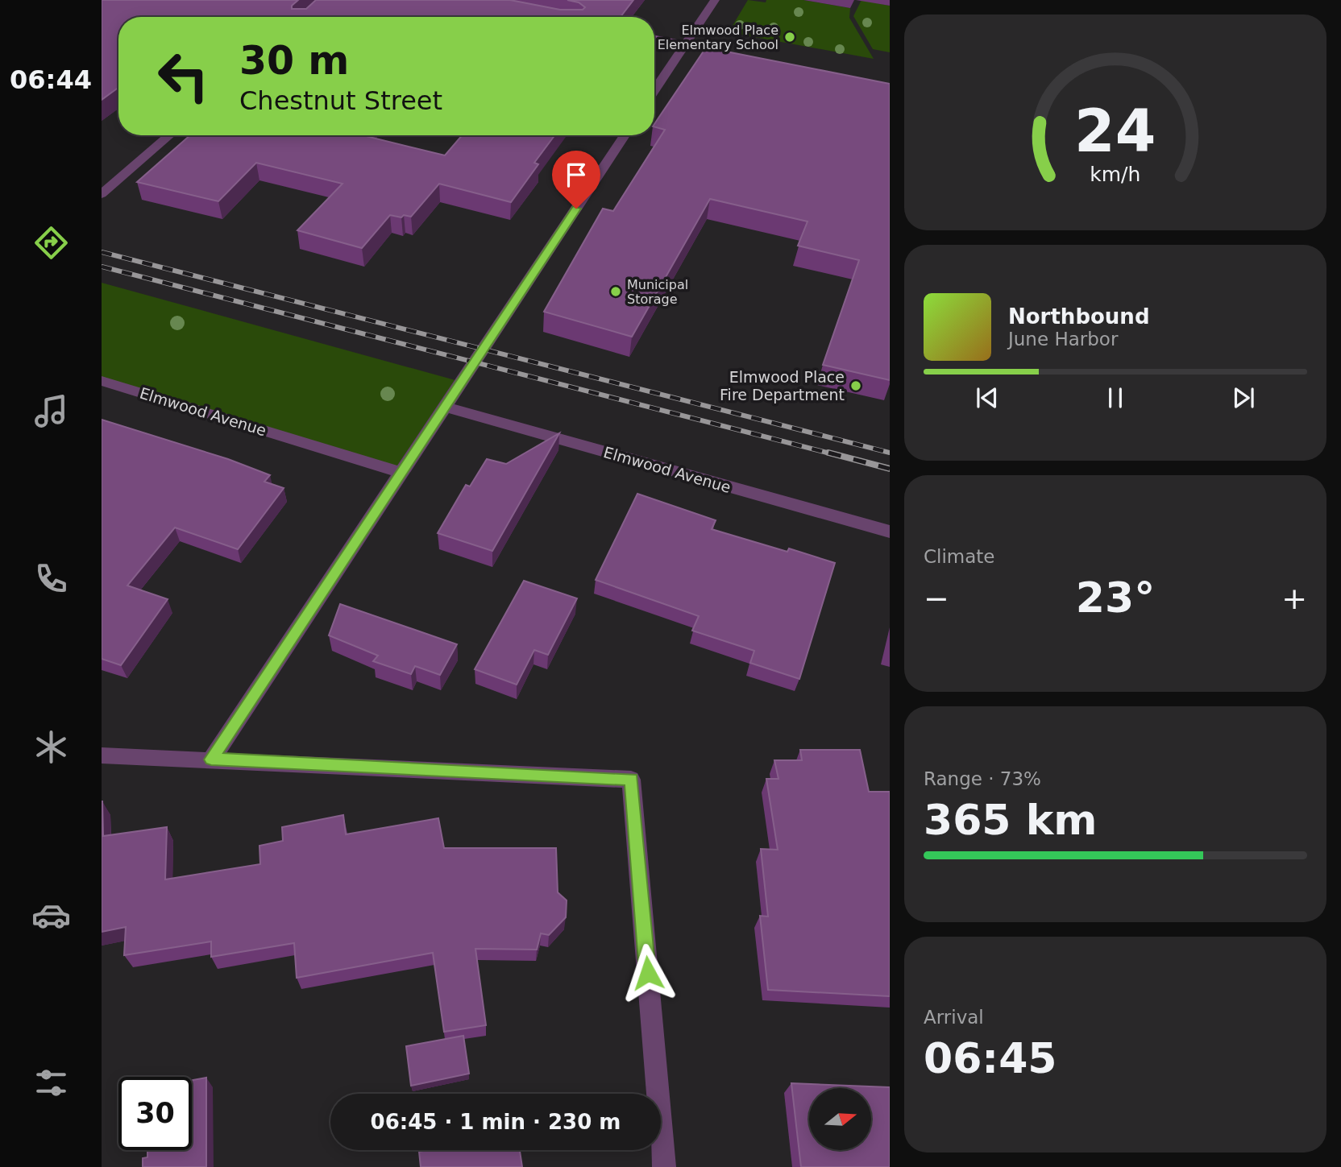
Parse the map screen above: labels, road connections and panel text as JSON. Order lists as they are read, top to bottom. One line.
{"streets":{"street":["Elmwood Avenue"]},"places":["Elmwood Place Elementary School","Municipal Storage","Elmwood Place Fire Department"],"north":"right","page":{"tabs":"06:44","turn":["30 m","Chestnut Street"],"song":["Northbound","June Harbor"],"tile":["Climate",["Range · 73%","365 km"],["Arrival","06:45"]],"heat":["−","23°","+"],"limit":"30","trip":"06:45 · 1 min · 230 m","gauge":["24","km/h"]}}
